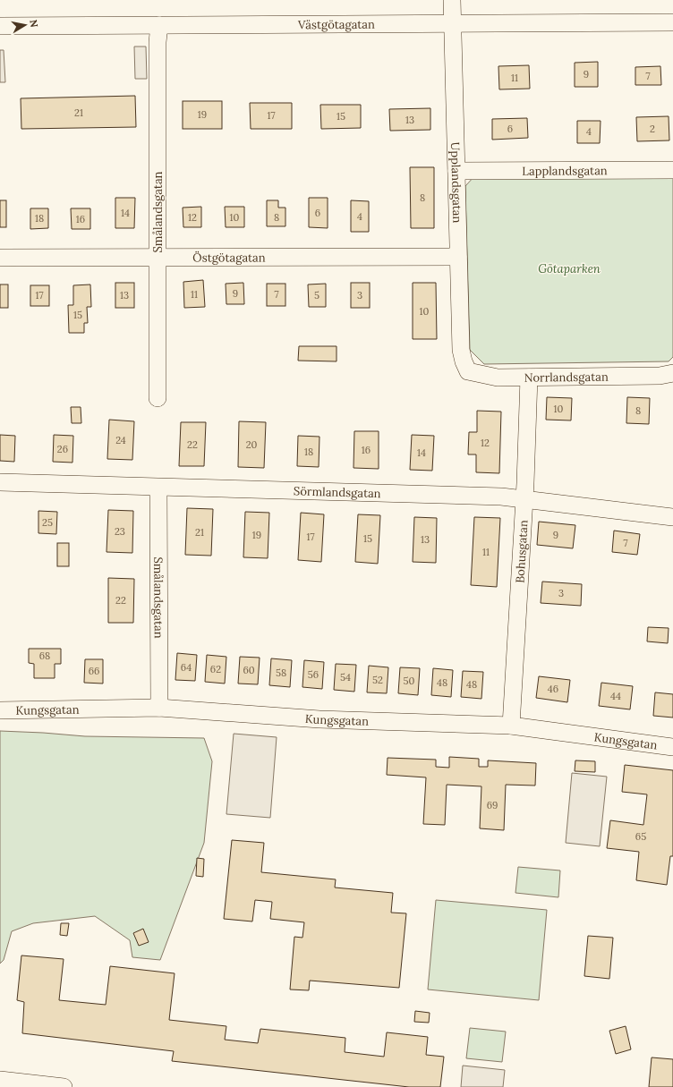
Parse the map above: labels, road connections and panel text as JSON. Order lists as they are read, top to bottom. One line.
{"streets":{"street":["Västgötagatan","Lapplandsgatan","Upplandsgatan","Smålandsgatan","Östgötagatan","Norrlandsgatan","Sörmlandsgatan","Bohusgatan","Kungsgatan"]},"crossings":[["Västgötagatan","Upplandsgatan"],["Västgötagatan","Smålandsgatan"],["Lapplandsgatan","Upplandsgatan"],["Upplandsgatan","Östgötagatan"],["Upplandsgatan","Norrlandsgatan"],["Smålandsgatan","Östgötagatan"],["Smålandsgatan","Sörmlandsgatan"],["Smålandsgatan","Kungsgatan"],["Norrlandsgatan","Bohusgatan"],["Sörmlandsgatan","Bohusgatan"],["Bohusgatan","Kungsgatan"]],"parks":["Götaparken"],"house_numbers":["9","7","11","21","19","17","15","13","6","2","4","8","14","6","4","12","10","8","18","16","9","11","7","17","13","5","3","10","15","10","8","24","12","22","20","26","16","18","14","25","23","21","19","9","17","15","13","7","11","3","22","68","64","62","60","66","58","56","54","52","50","48","48","46","44","69","65"],"north":"right"}
